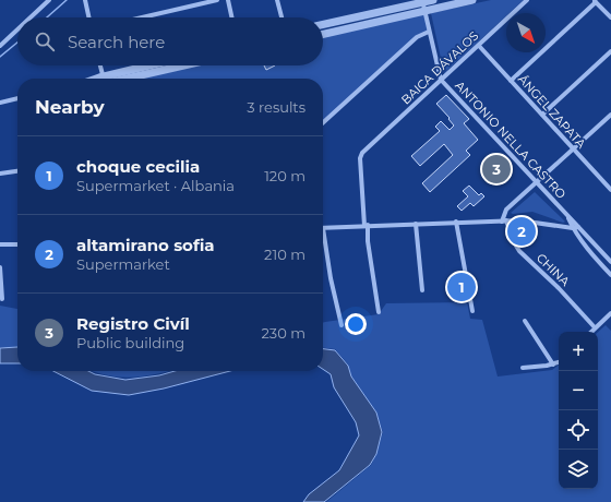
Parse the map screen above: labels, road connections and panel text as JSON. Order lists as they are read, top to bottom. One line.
{"streets":{"street":["BAICA DÁVALOS","ÁNGEL ZAPATA","ANTONIO NELLA CASTRO","CHINA"]},"crossings":[["BAICA DÁVALOS","ÁNGEL ZAPATA"],["BAICA DÁVALOS","ANTONIO NELLA CASTRO"]],"north":"bottom right","page":{"search":"Search here","heading":["Nearby","3 results"],"list":[{"mark":"1","name":"choque cecilia","note":"Supermarket · Albania","value":"120 m"},{"mark":"2","name":"altamirano sofia","note":"Supermarket","value":"210 m"},{"mark":"3","name":"Registro Civíl","note":"Public building","value":"230 m"}],"pins":["3","2","1"],"map_buttons":["+","−"]}}
